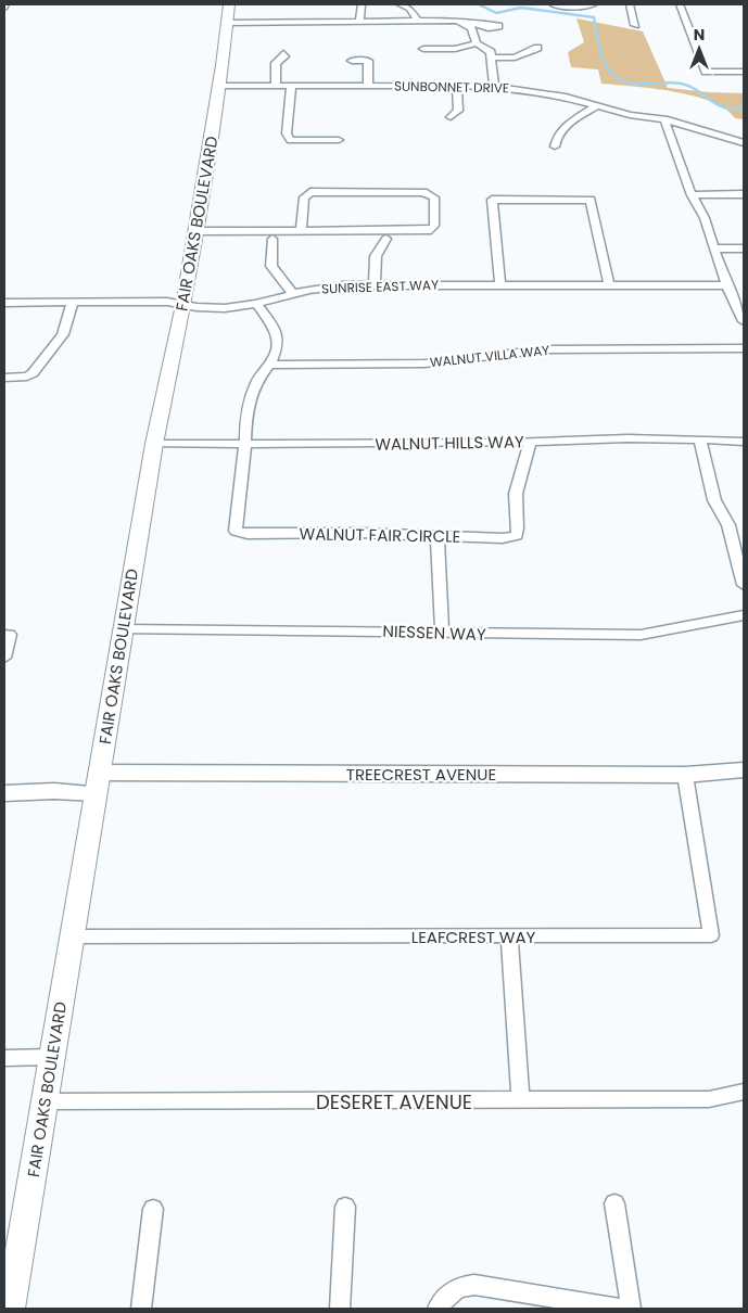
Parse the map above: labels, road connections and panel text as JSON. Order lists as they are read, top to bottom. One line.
{"streets":{"main road":["FAIR OAKS BOULEVARD"],"street":["SUNBONNET DRIVE","SUNRISE EAST WAY","WALNUT VILLA WAY","WALNUT HILLS WAY","WALNUT FAIR CIRCLE","NIESSEN WAY","TREECREST AVENUE","LEAFCREST WAY","DESERET AVENUE"]},"crossings":[["SUNBONNET DRIVE","FAIR OAKS BOULEVARD"],["FAIR OAKS BOULEVARD","SUNRISE EAST WAY"],["FAIR OAKS BOULEVARD","WALNUT HILLS WAY"],["FAIR OAKS BOULEVARD","NIESSEN WAY"],["FAIR OAKS BOULEVARD","TREECREST AVENUE"],["FAIR OAKS BOULEVARD","LEAFCREST WAY"],["FAIR OAKS BOULEVARD","DESERET AVENUE"],["WALNUT HILLS WAY","WALNUT FAIR CIRCLE"],["TREECREST AVENUE","LEAFCREST WAY"]],"north":"top"}
